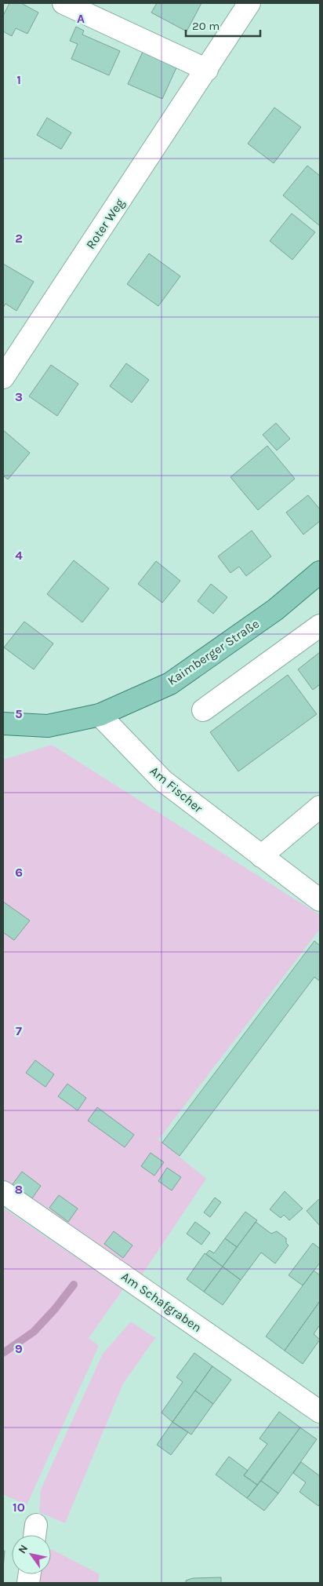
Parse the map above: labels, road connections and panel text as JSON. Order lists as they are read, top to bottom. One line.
{"streets":{"main road":["Kaimberger Straße"],"street":["Roter Weg","Am Fischer","Am Schafgraben"]},"crossings":[["Kaimberger Straße","Am Fischer"]],"scale_bar":"20 m","north":"top left","grid":{"columns":["A"],"rows":["1","2","3","4","5","6","7","8","9","10"]}}
